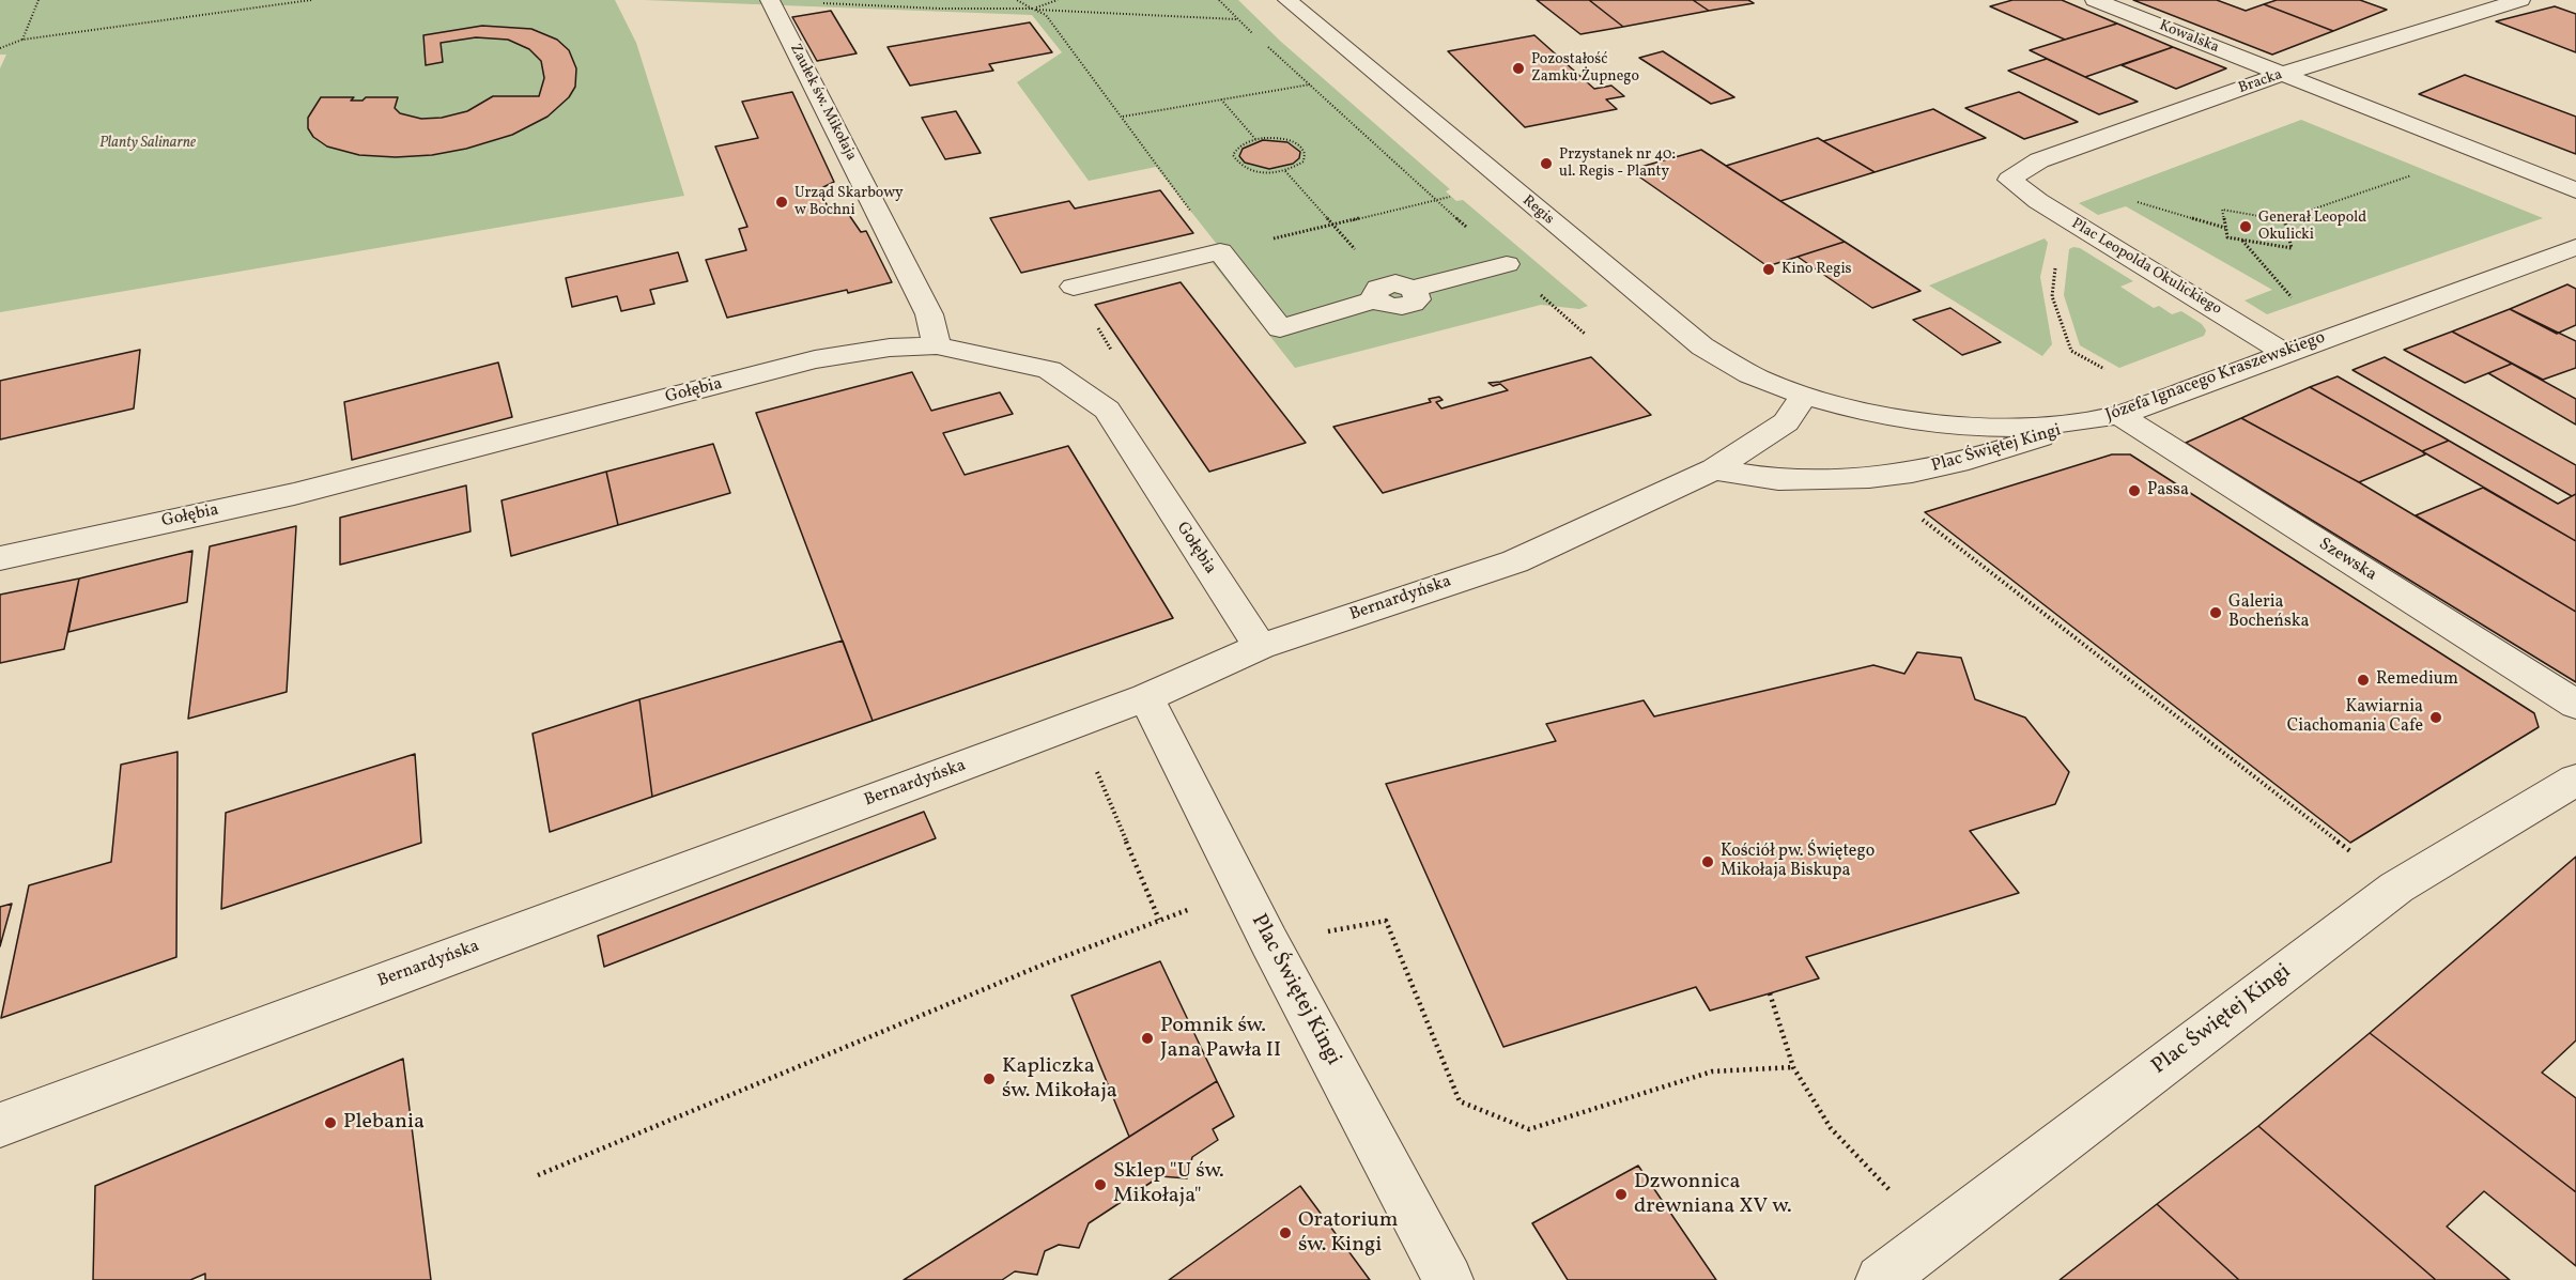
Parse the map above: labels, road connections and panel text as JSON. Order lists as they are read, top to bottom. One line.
{"streets":{"street":["Kowalska","Bracka","Zaułek św. Mikołaja","Regis","Plac Leopolda Okulickiego","Józefa Ignacego Kraszewskiego","Gołębia","Plac Świętej Kingi","Szewska","Bernardyńska"]},"crossings":[["Kowalska","Bracka"],["Bracka","Plac Leopolda Okulickiego"],["Zaułek św. Mikołaja","Gołębia"],["Regis","Józefa Ignacego Kraszewskiego"],["Regis","Bernardyńska"],["Plac Leopolda Okulickiego","Józefa Ignacego Kraszewskiego"],["Józefa Ignacego Kraszewskiego","Plac Świętej Kingi"],["Józefa Ignacego Kraszewskiego","Szewska"],["Józefa Ignacego Kraszewskiego","Bernardyńska"],["Gołębia","Bernardyńska"],["Plac Świętej Kingi","Szewska"],["Plac Świętej Kingi","Bernardyńska"]],"parks":["Planty Salinarne"],"places":["Pozostałość Zamku Żupnego","Przystanek nr 40: ul. Regis - Planty","Urząd Skarbowy w Bochni","Generał Leopold Okulicki","Kino Regis","Passa","Galeria Bocheńska","Remedium","Kawiarnia Ciachomania Cafe","Kościół pw. Świętego Mikołaja Biskupa","Pomnik św. Jana Pawła II","Kapliczka św. Mikołaja","Plebania","Sklep \"U św. Mikołaja\"","Dzwonnica drewniana XV w.","Oratorium św. Kingi"]}
